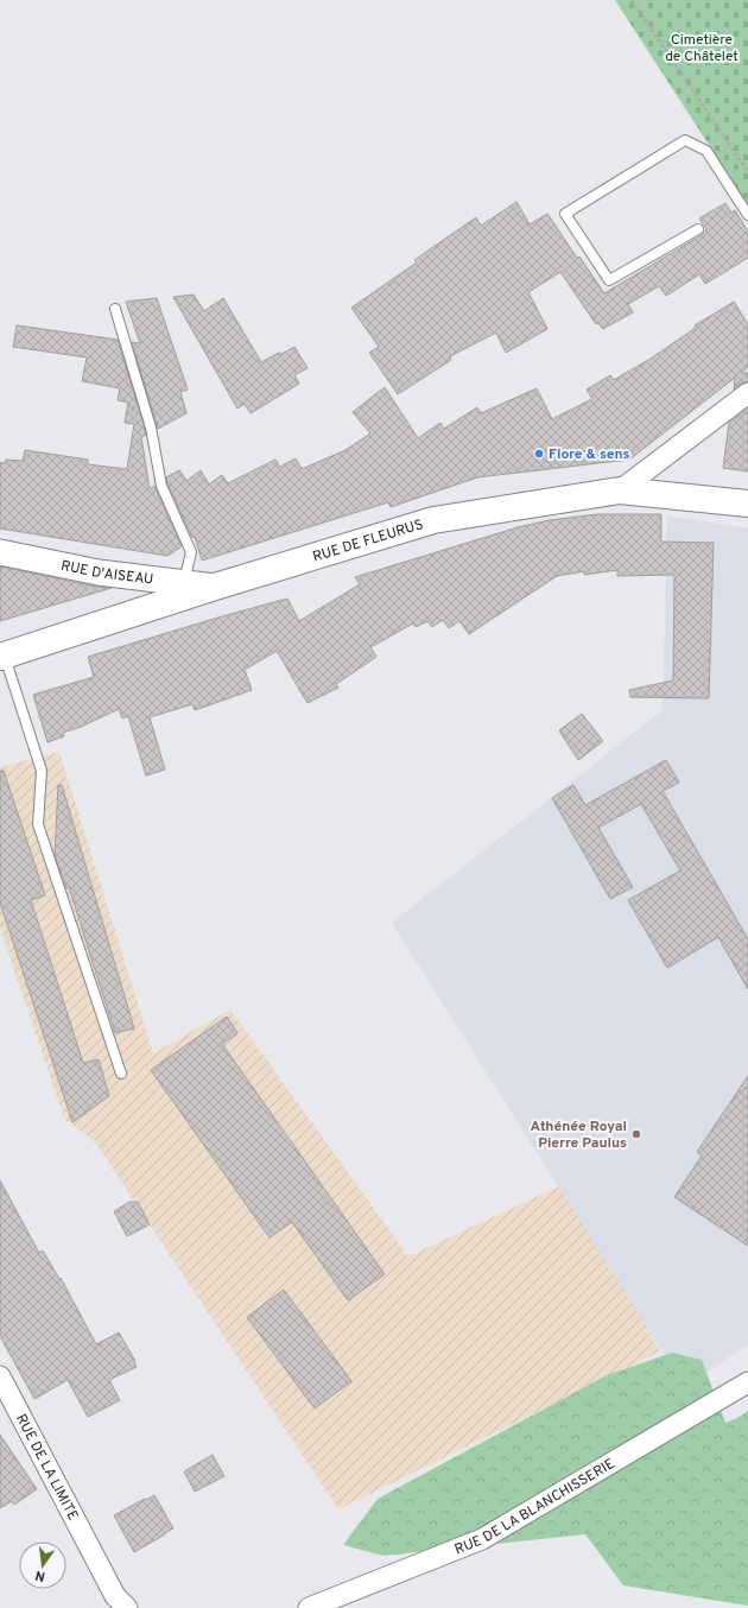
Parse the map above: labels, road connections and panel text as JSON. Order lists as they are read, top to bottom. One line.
{"streets":{"main road":["RUE DE FLEURUS"],"street":["RUE D'AISEAU","RUE DE LA LIMITE","RUE DE LA BLANCHISSERIE"]},"crossings":[["RUE DE FLEURUS","RUE D'AISEAU"]],"parks":["Cimetière de Châtelet"],"places":["Flore & sens","Athénée Royal Pierre Paulus"],"north":"bottom"}
